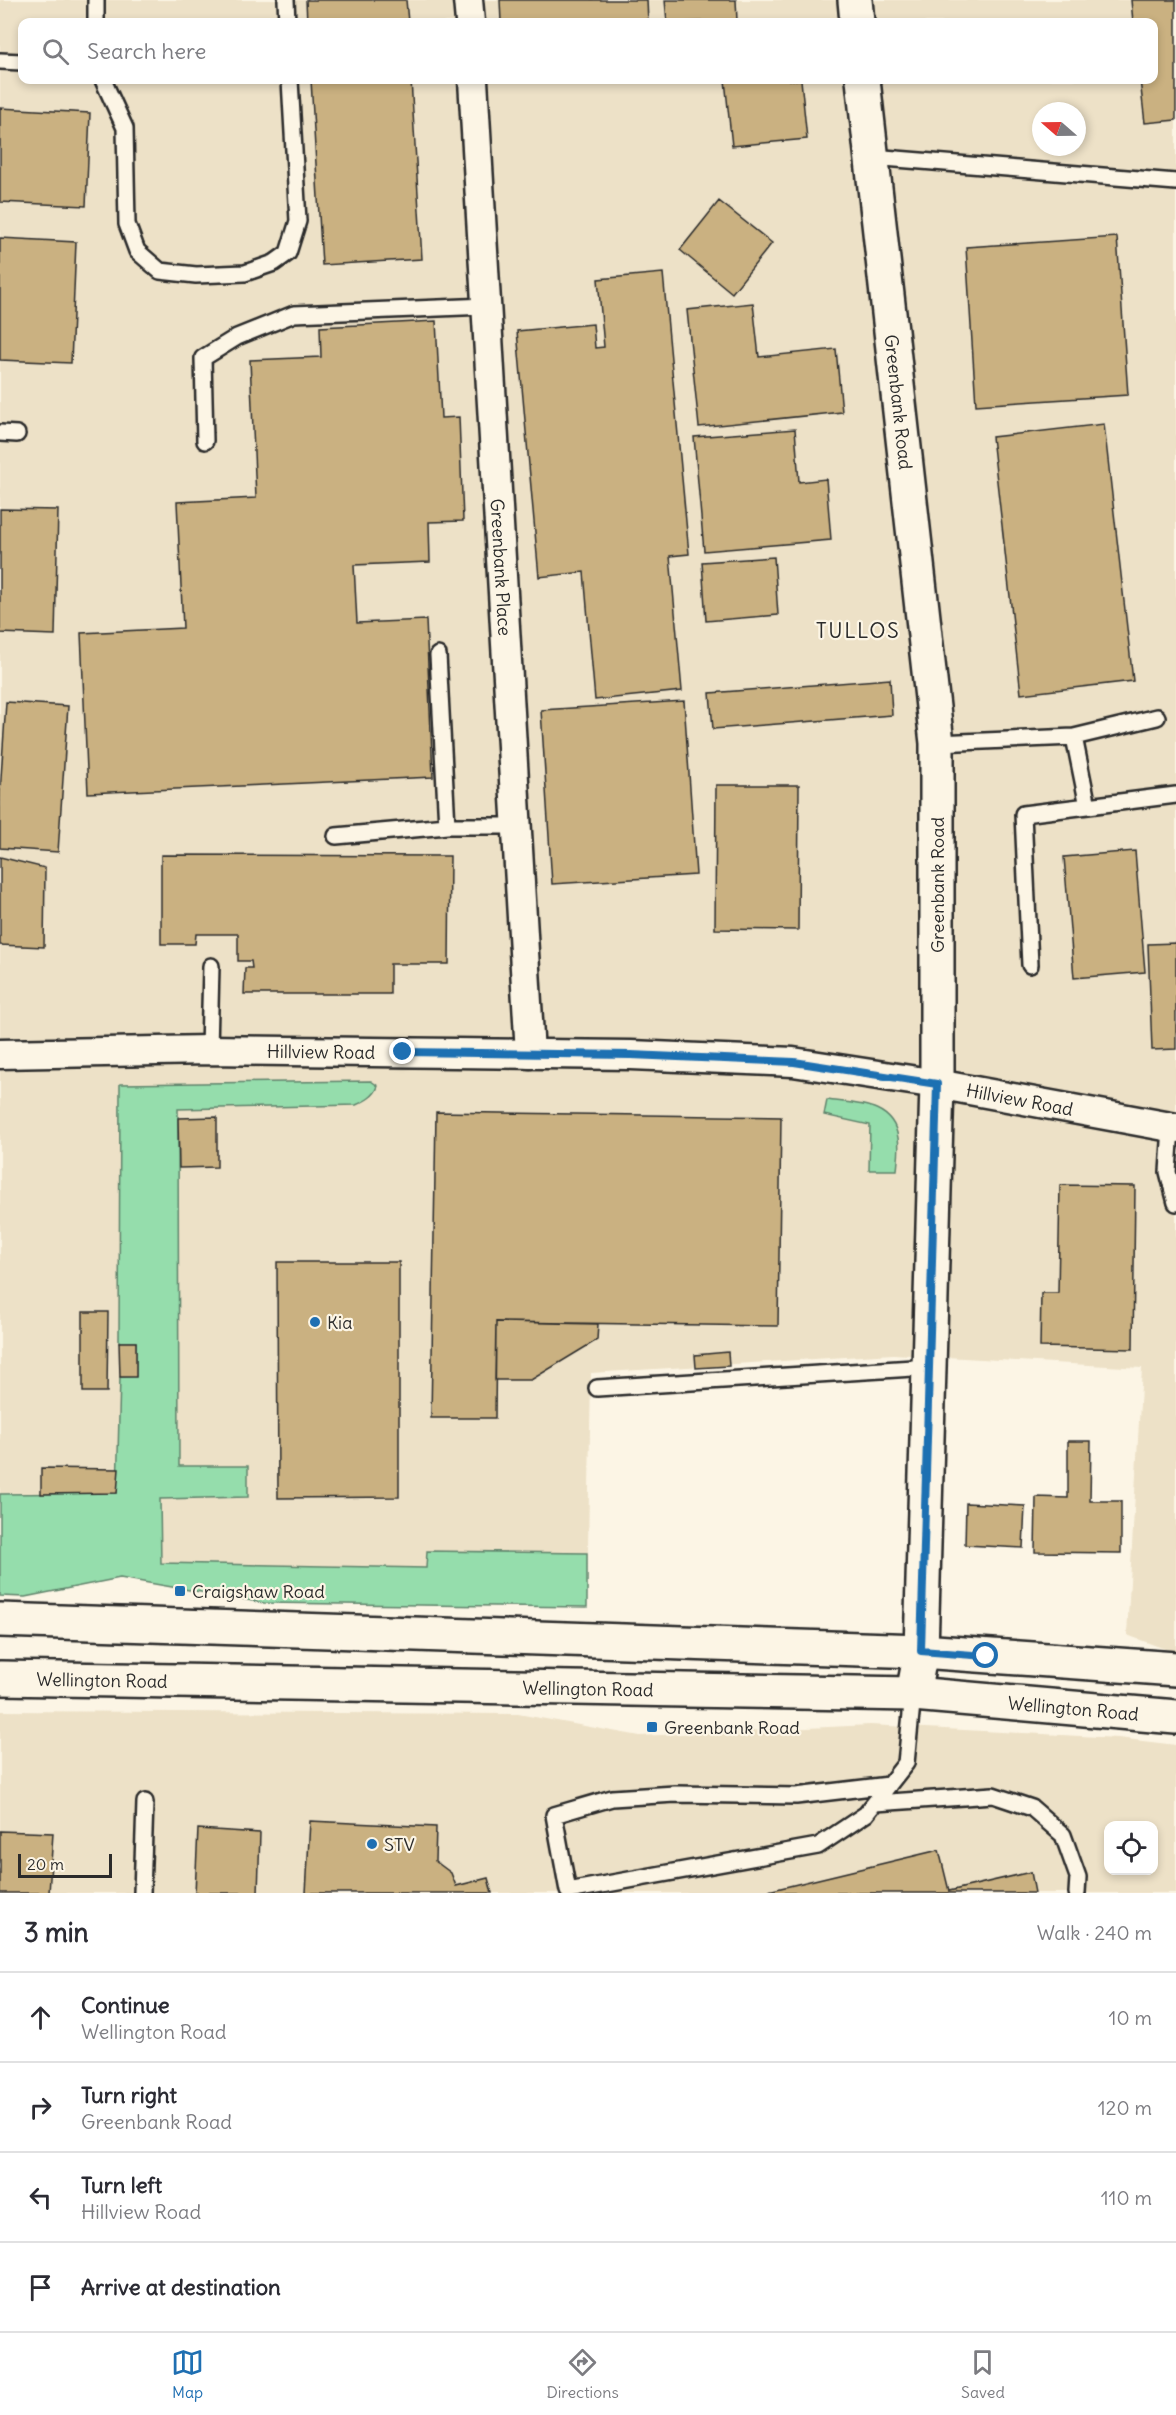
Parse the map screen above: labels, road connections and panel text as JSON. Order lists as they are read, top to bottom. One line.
{"streets":{"main road":["Greenbank Road","Wellington Road"],"street":["Greenbank Place","Hillview Road"]},"crossings":[["Greenbank Road","Hillview Road"],["Greenbank Road","Wellington Road"],["Greenbank Place","Hillview Road"]],"districts":["TULLOS"],"places":{"other":["Kia","STV"],"transit":["Craigshaw Road","Greenbank Road"]},"scale_bar":"20 m","north":"left","page":{"search":"Search here","scale":"20 m","heading":["3 min","Walk · 240 m"],"list":[["Continue","Wellington Road","10 m"],["Turn right","Greenbank Road","120 m"],["Turn left","Hillview Road","110 m"],"Arrive at destination"],"nav":["Map","Directions","Saved"]}}
